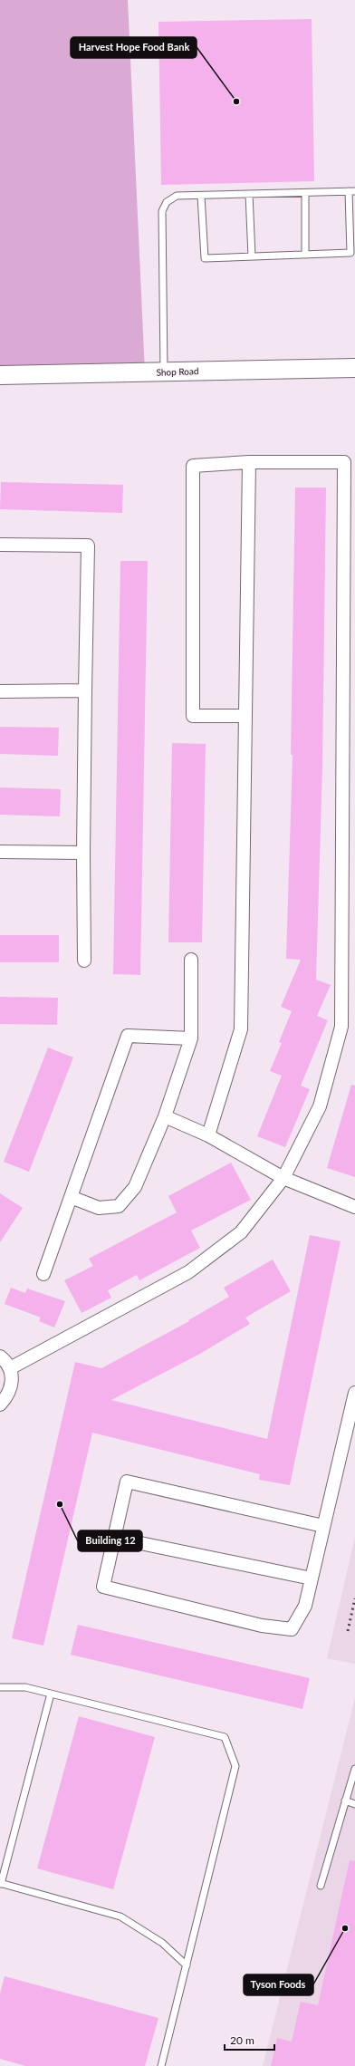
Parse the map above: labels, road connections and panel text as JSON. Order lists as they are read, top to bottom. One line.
{"streets":{"street":["Shop Road"]},"places":["Harvest Hope Food Bank","Building 12","Tyson Foods"],"scale_bar":"20 m"}
